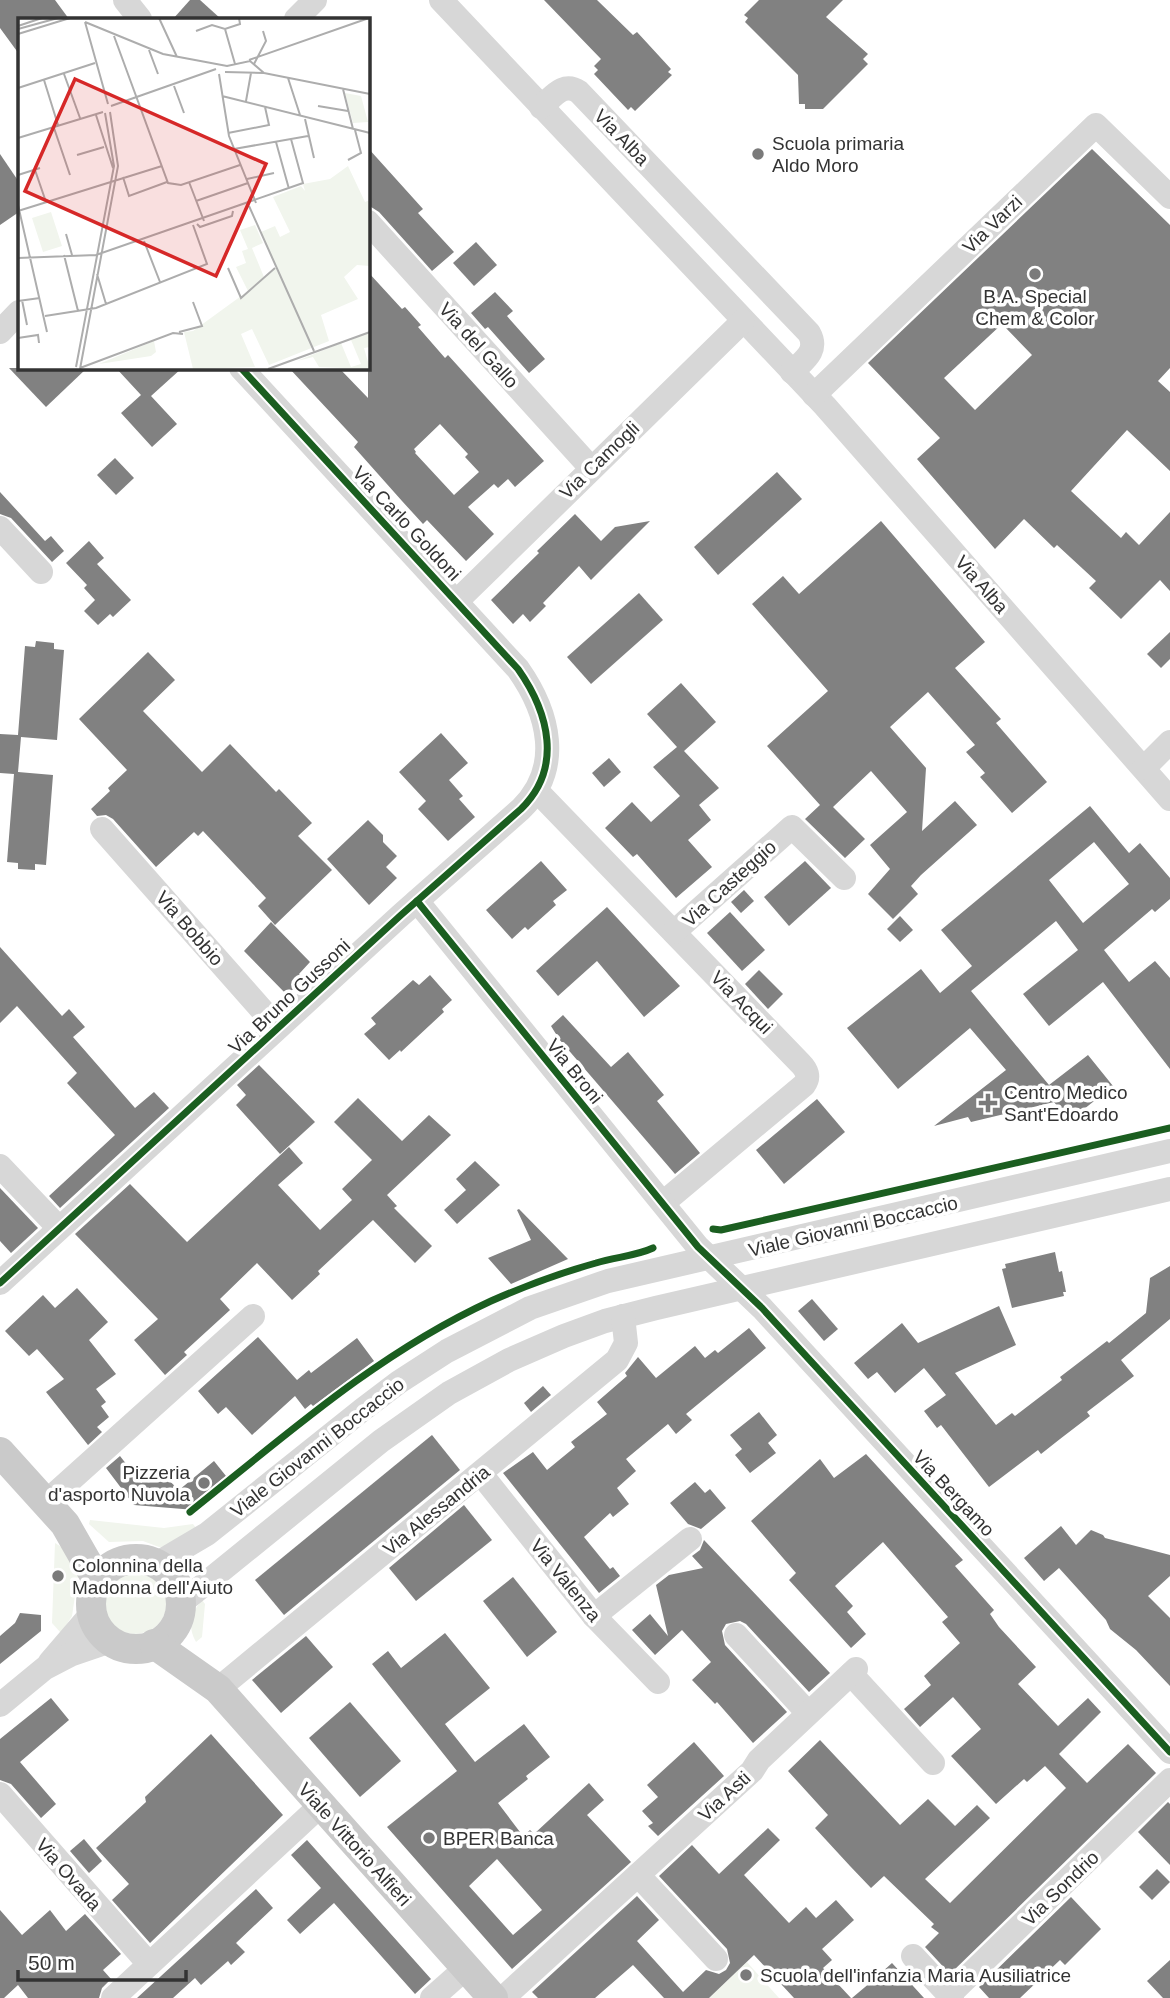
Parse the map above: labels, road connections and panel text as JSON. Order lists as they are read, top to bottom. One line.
{"streets":{"main road":["Viale Vittorio Alfieri"],"street":["Via Alba","Via Varzi","Via del Gallo","Via Camogli","Via Carlo Goldoni","Via Casteggio","Via Bobbio","Via Bruno Gussoni","Via Acqui","Via Broni","Viale Giovanni Boccaccio","Via Bergamo","Via Alessandria","Via Valenza","Via Asti","Via Ovada","Via Sondrio"]},"crossings":[["Via Alba","Via Varzi"],["Via Alba","Via Camogli"],["Via del Gallo","Via Camogli"],["Via Camogli","Via Carlo Goldoni"],["Via Carlo Goldoni","Via Bruno Gussoni"],["Via Casteggio","Via Acqui"],["Via Bobbio","Via Bruno Gussoni"],["Via Bruno Gussoni","Via Acqui"],["Via Bruno Gussoni","Via Broni"],["Via Acqui","Via Broni"],["Via Broni","Viale Giovanni Boccaccio"],["Via Broni","Via Bergamo"],["Viale Giovanni Boccaccio","Via Bergamo"],["Viale Giovanni Boccaccio","Via Alessandria"],["Viale Giovanni Boccaccio","Viale Vittorio Alfieri"],["Via Alessandria","Via Valenza"],["Via Alessandria","Viale Vittorio Alfieri"]],"places":{"other":["Scuola primaria Aldo Moro","B.A. Special Chem & Color","Pizzeria d'asporto Nuvola","Colonnina della Madonna dell'Aiuto","BPER Banca","Scuola dell'infanzia Maria Ausiliatrice"],"health":["Centro Medico Sant'Edoardo"]},"scale_bar":"50 m"}
